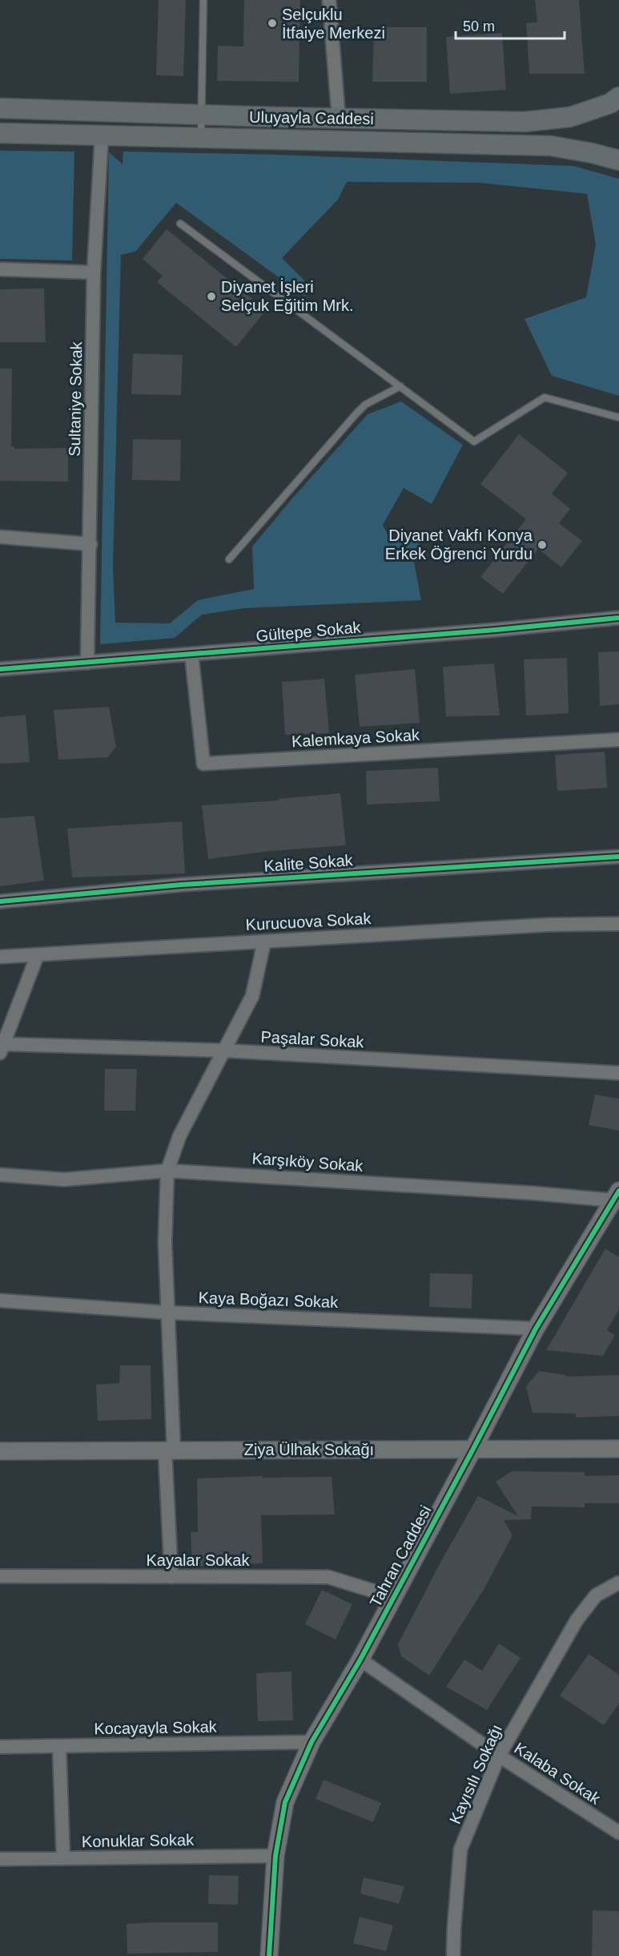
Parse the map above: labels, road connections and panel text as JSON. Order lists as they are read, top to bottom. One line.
{"streets":{"main road":["Uluyayla Caddesi"],"street":["Sultaniye Sokak","Gültepe Sokak","Kalemkaya Sokak","Kalite Sokak","Kurucuova Sokak","Paşalar Sokak","Karşıköy Sokak","Kaya Boğazı Sokak","Ziya Ülhak Sokağı","Tahran Caddesi","Kayalar Sokak","Kocayayla Sokak","Kalaba Sokak","Kayısılı Sokağı","Konuklar Sokak"]},"crossings":[["Uluyayla Caddesi","Sultaniye Sokak"],["Sultaniye Sokak","Gültepe Sokak"],["Gültepe Sokak","Kalemkaya Sokak"],["Karşıköy Sokak","Tahran Caddesi"],["Kaya Boğazı Sokak","Tahran Caddesi"],["Ziya Ülhak Sokağı","Tahran Caddesi"],["Tahran Caddesi","Kayalar Sokak"],["Tahran Caddesi","Kocayayla Sokak"],["Tahran Caddesi","Kalaba Sokak"],["Tahran Caddesi","Konuklar Sokak"],["Kalaba Sokak","Kayısılı Sokağı"]],"places":["Selçuklu İtfaiye Merkezi","Diyanet İşleri Selçuk Eğitim Mrk.","Diyanet Vakfı Konya Erkek Öğrenci Yurdu"],"scale_bar":"50 m"}
